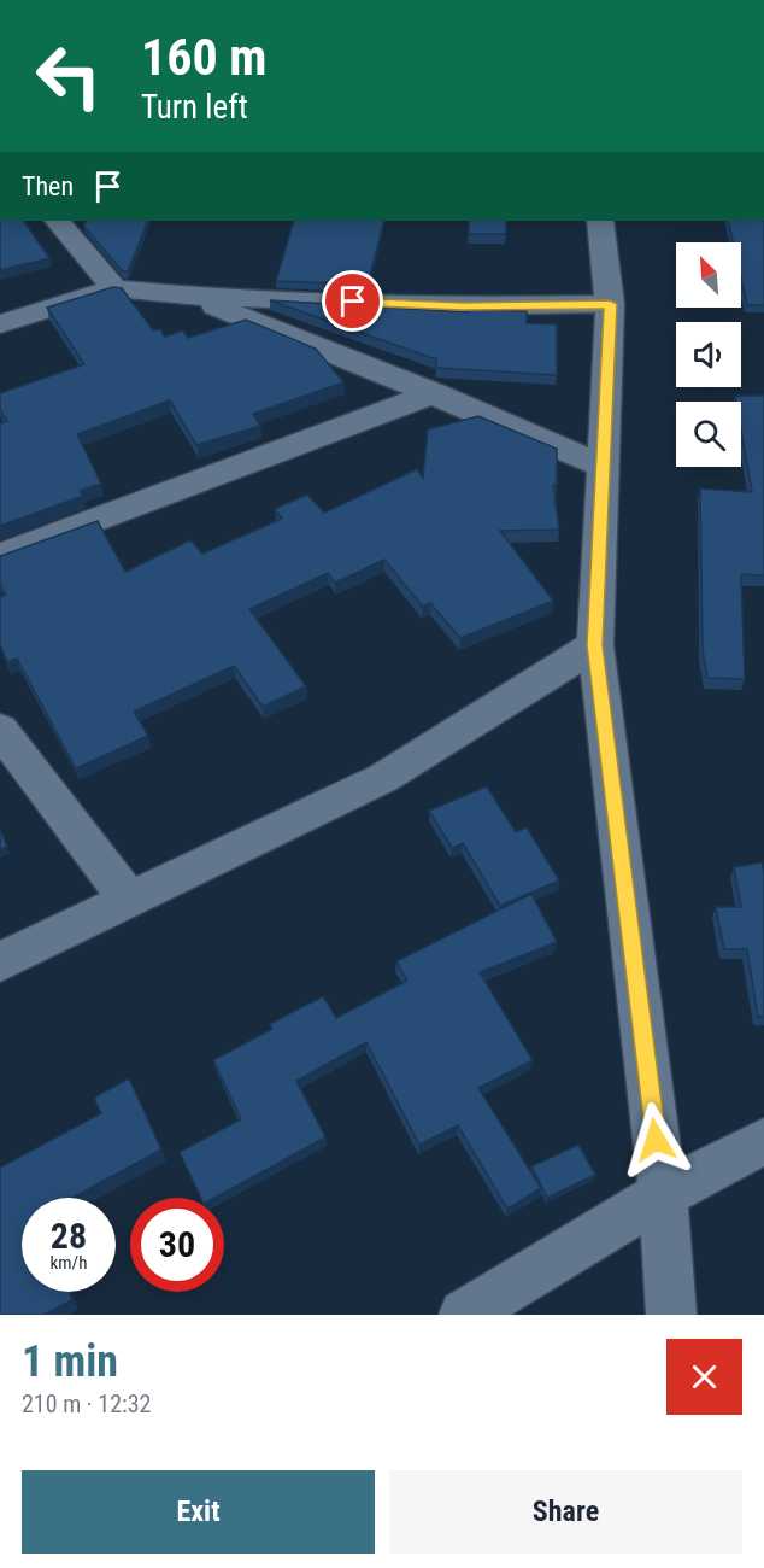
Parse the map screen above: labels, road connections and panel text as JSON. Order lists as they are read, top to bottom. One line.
{"north":"top left","page":{"turn":["160 m","Turn left"],"then":"Then","speed":"28 km/h","limit":"30","heading":["1 min","210 m · 12:32"],"buttons":["Exit","Share"]}}
